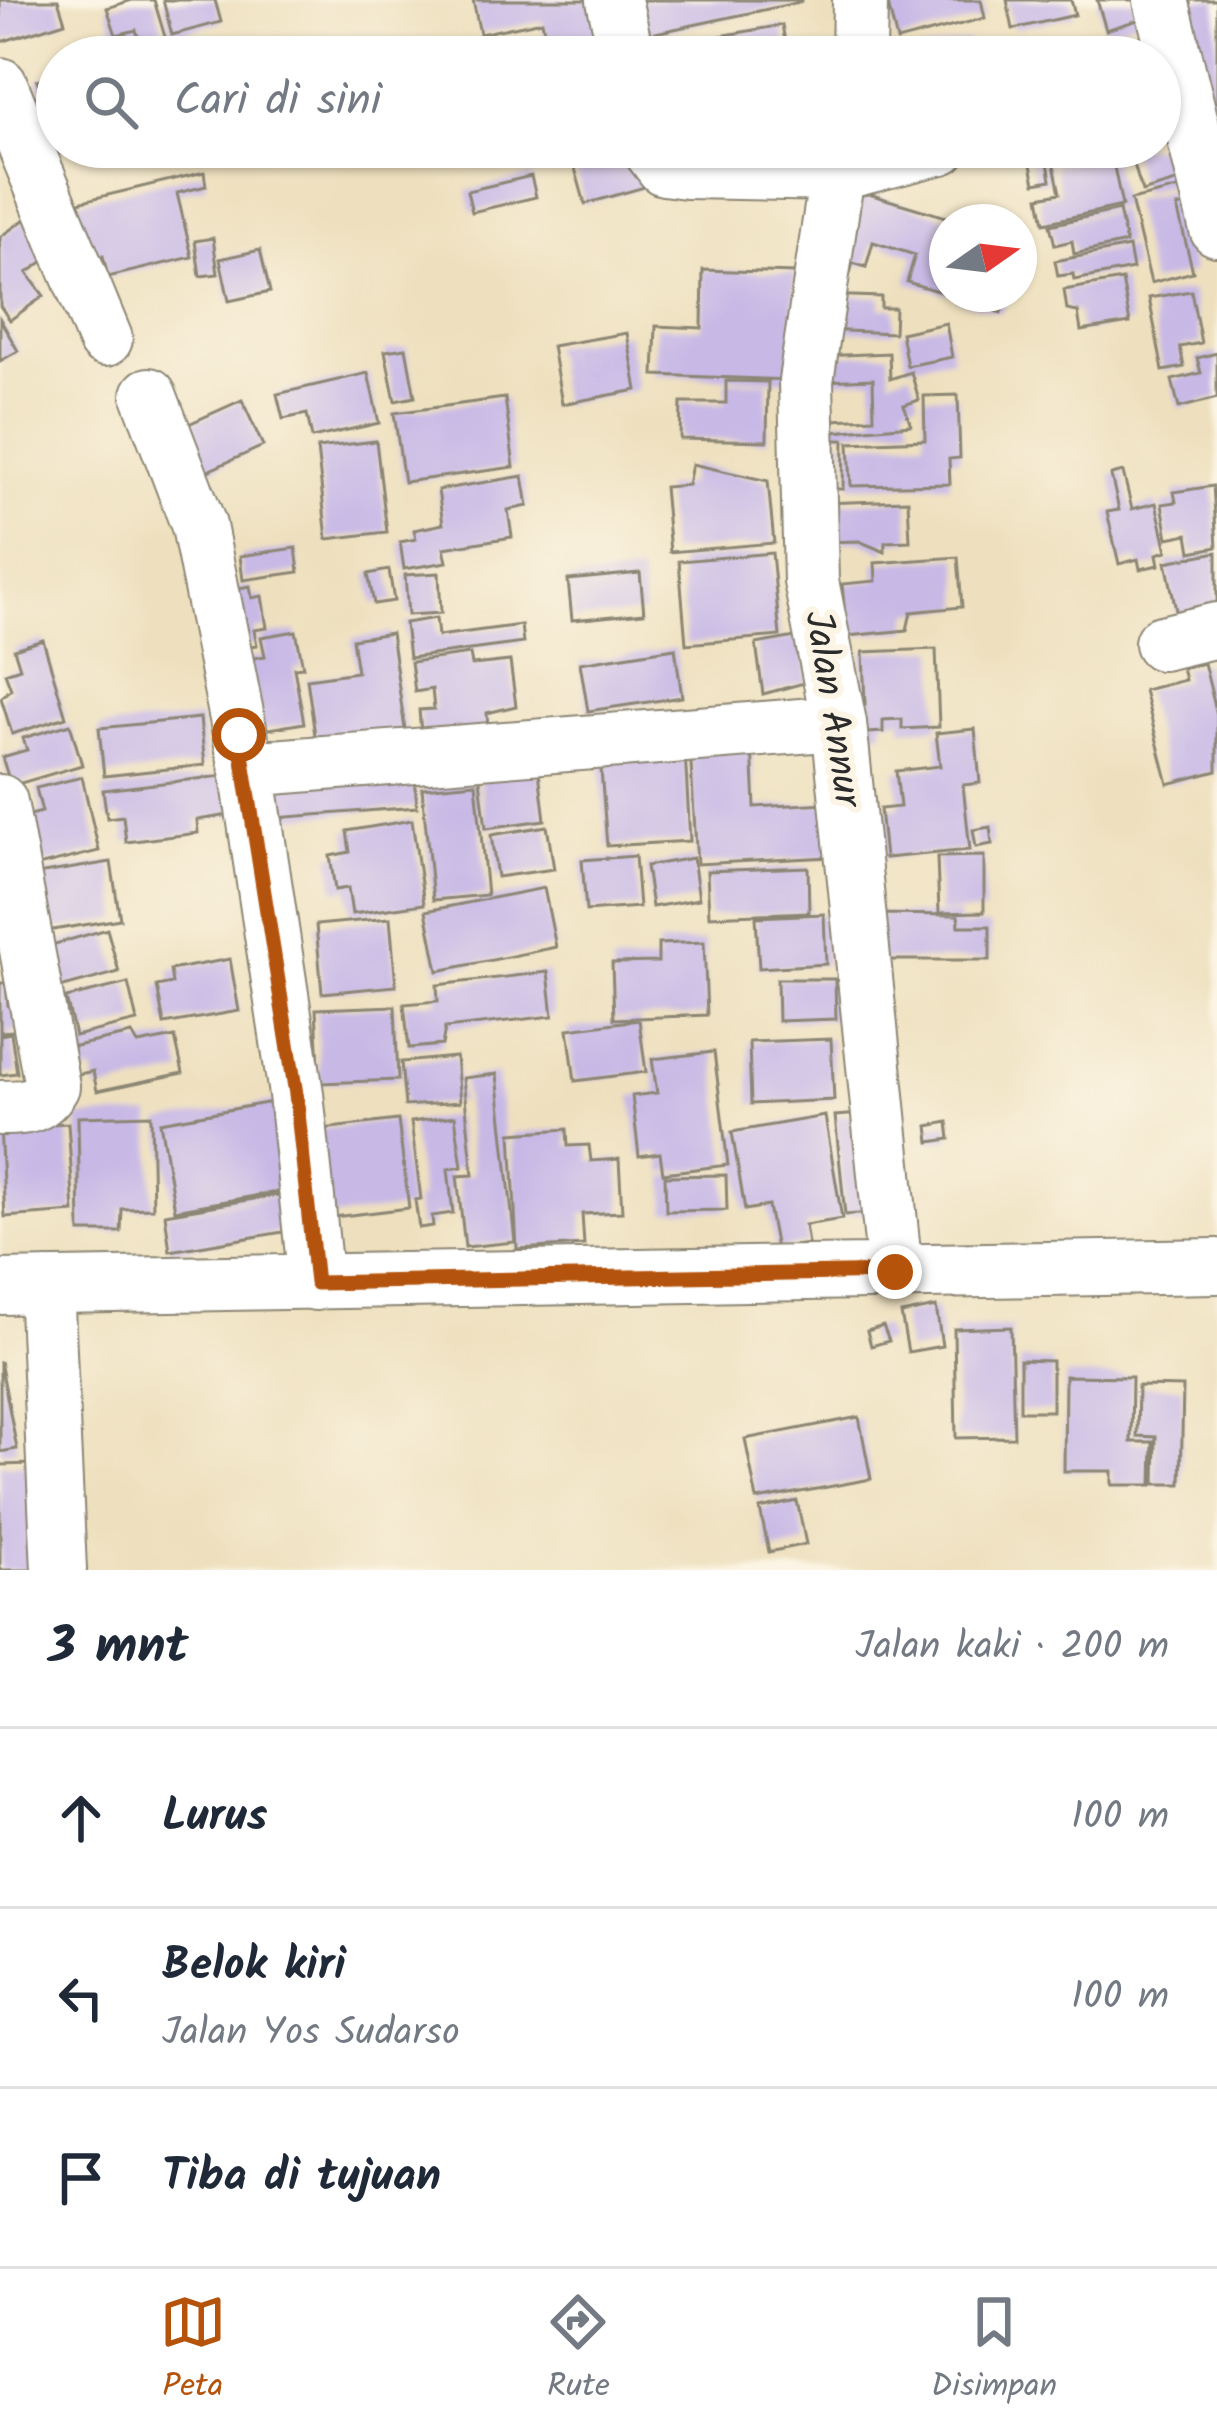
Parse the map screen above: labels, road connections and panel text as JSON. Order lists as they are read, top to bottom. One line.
{"streets":{"street":["Jalan Annur"]},"north":"right","page":{"search":"Cari di sini","heading":["3 mnt","Jalan kaki · 200 m"],"list":[["Lurus","100 m"],["Belok kiri","Jalan Yos Sudarso","100 m"],"Tiba di tujuan"],"nav":["Peta","Rute","Disimpan"]}}
